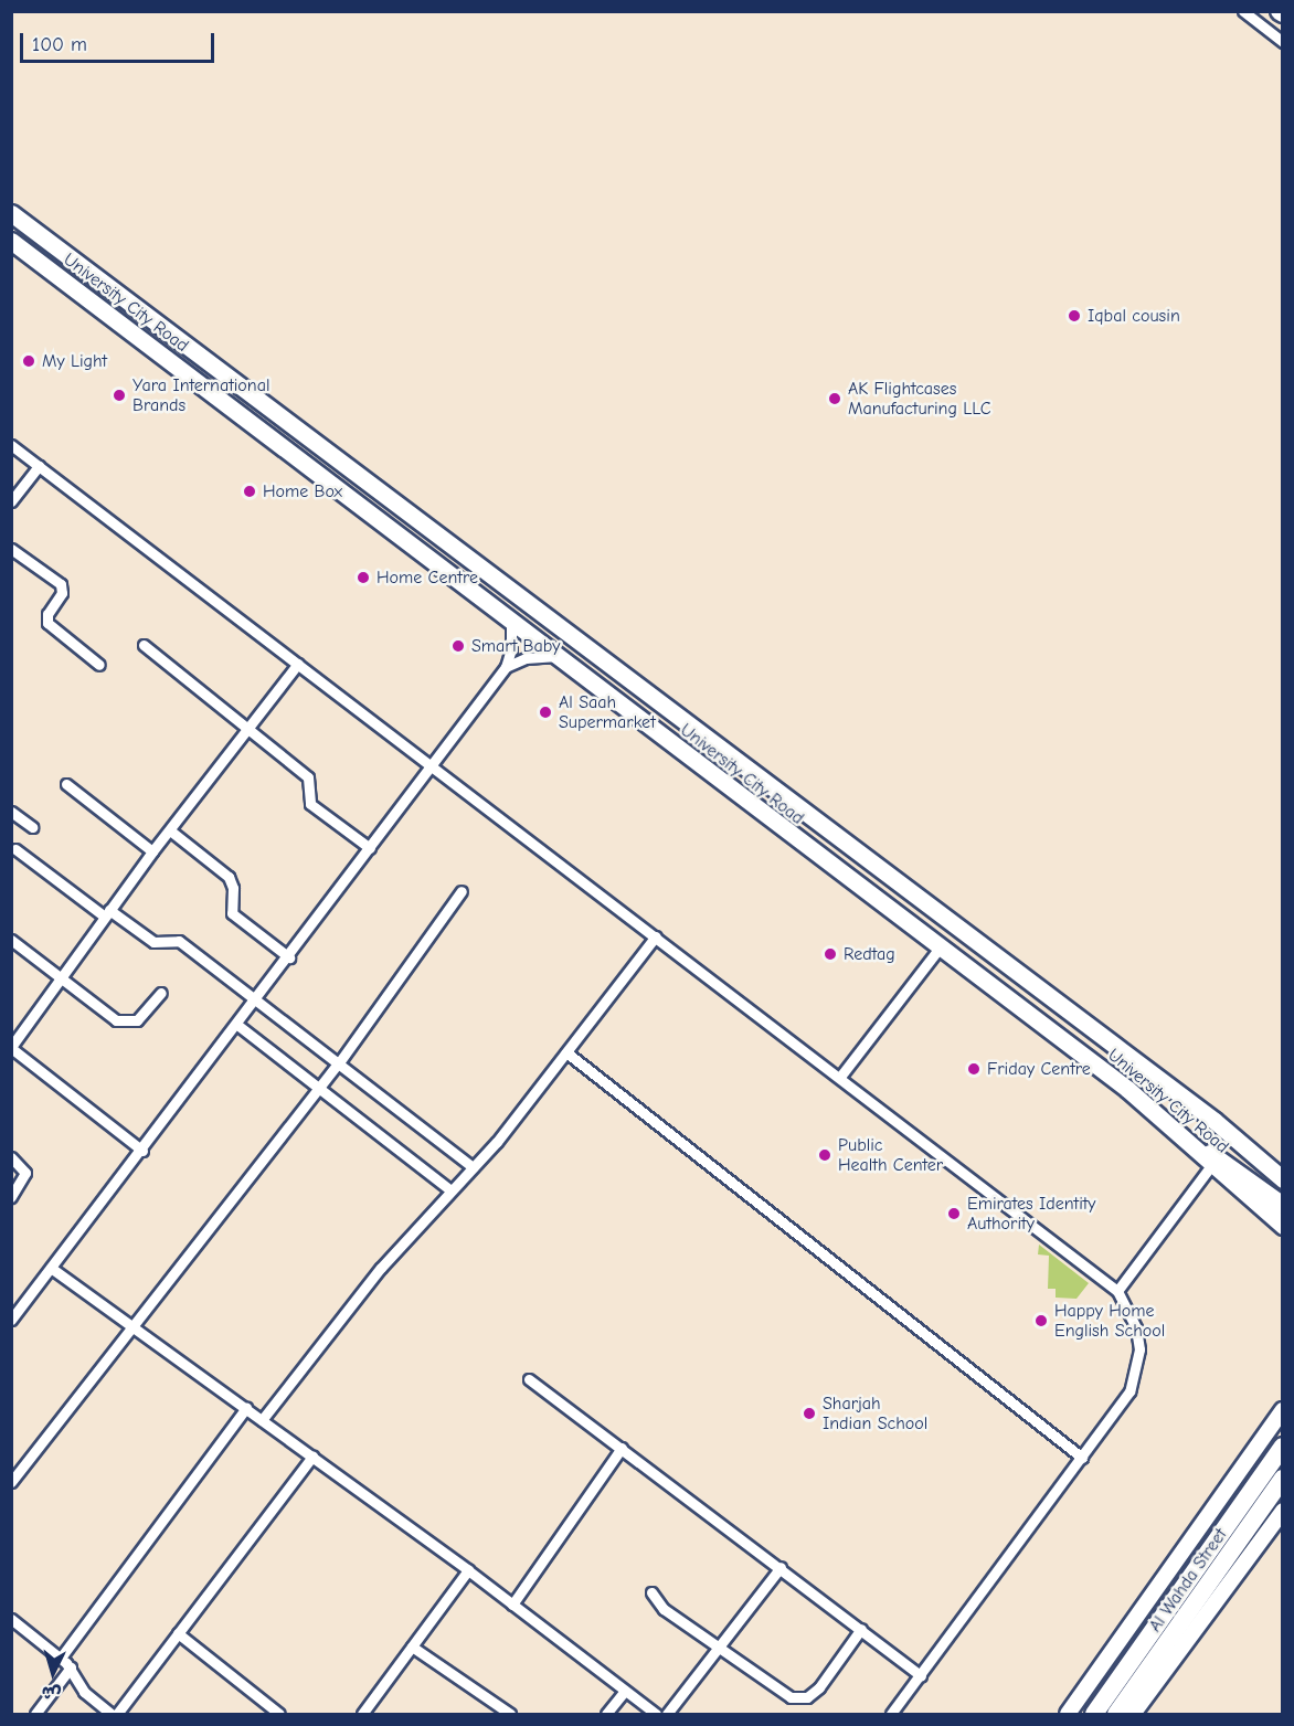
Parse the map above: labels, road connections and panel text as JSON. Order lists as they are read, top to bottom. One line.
{"streets":{"highway":["Al Wahda Street"],"main road":["University City Road"]},"places":["Iqbal cousin","My Light","Yara International Brands","AK Flightcases Manufacturing LLC","Home Box","Home Centre","Smart Baby","Al Saah Supermarket","Redtag","Friday Centre","Public Health Center","Emirates Identity Authority","Happy Home English School","Sharjah Indian School"],"scale_bar":"100 m","north":"bottom"}
